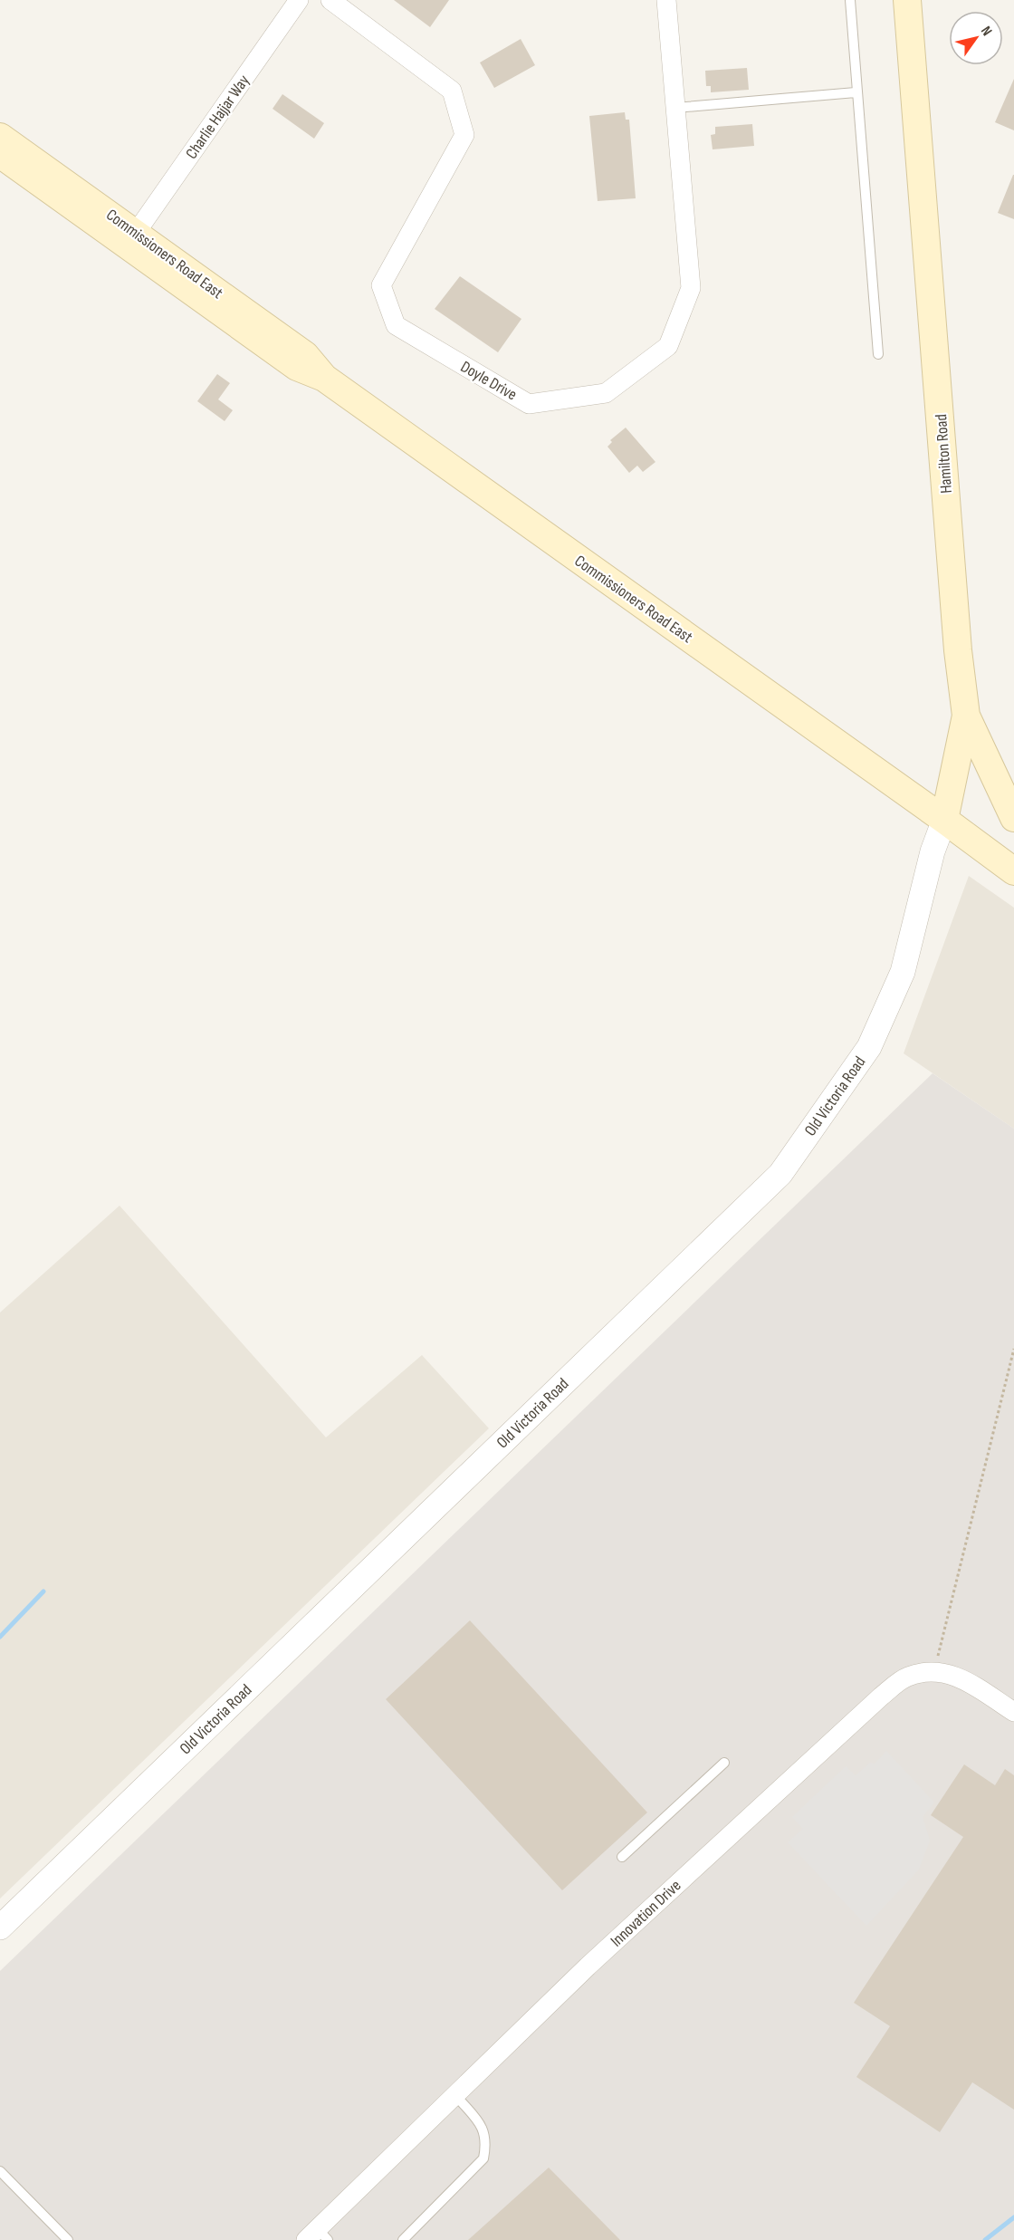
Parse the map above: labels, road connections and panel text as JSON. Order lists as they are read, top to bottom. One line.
{"streets":{"main road":["Commissioners Road East","Hamilton Road"],"street":["Charlie Hajjar Way","Doyle Drive","Old Victoria Road","Innovation Drive"]},"crossings":[["Charlie Hajjar Way","Commissioners Road East"],["Commissioners Road East","Hamilton Road"],["Commissioners Road East","Old Victoria Road"],["Hamilton Road","Old Victoria Road"]],"north":"top right"}
